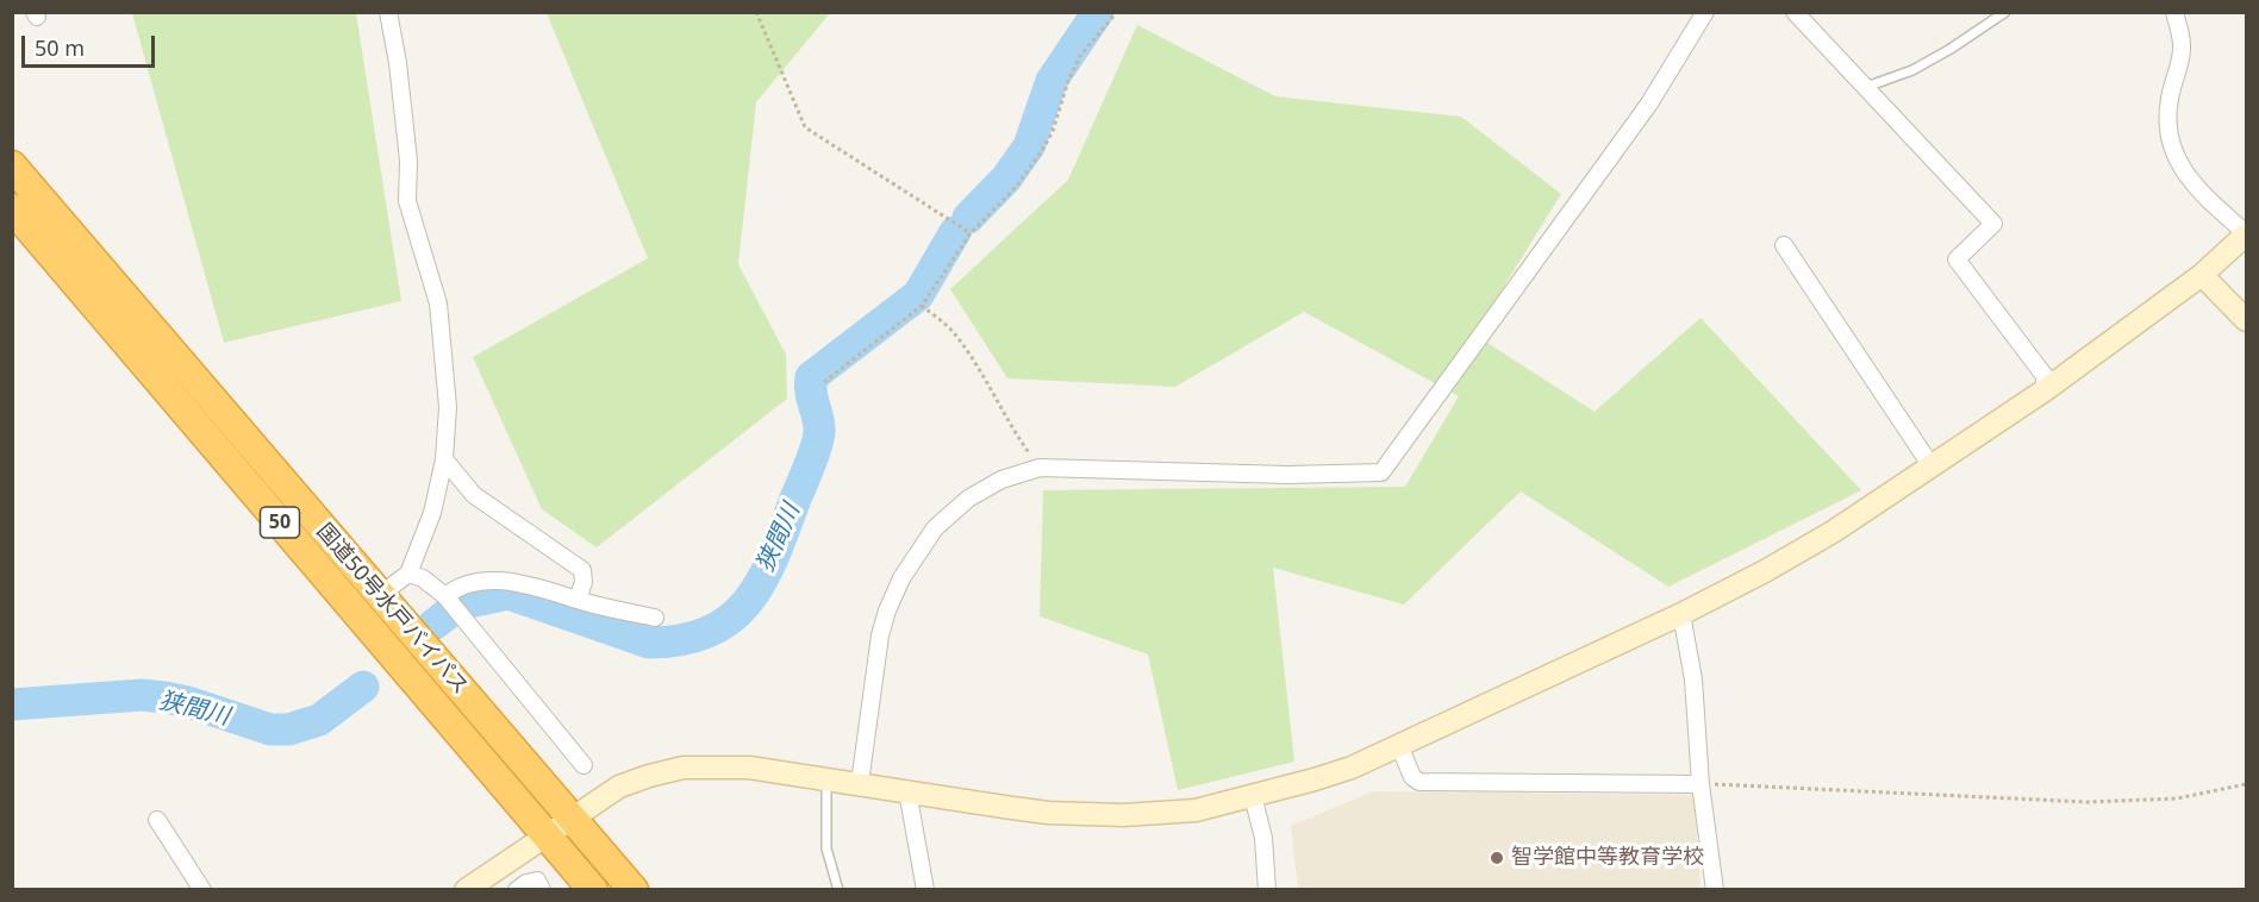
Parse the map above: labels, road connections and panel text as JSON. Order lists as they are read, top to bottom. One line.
{"streets":{"highway":["50","国道50号水戸バイパス"]},"water":["狭間川"],"places":["智学館中等教育学校"],"scale_bar":"50 m"}
